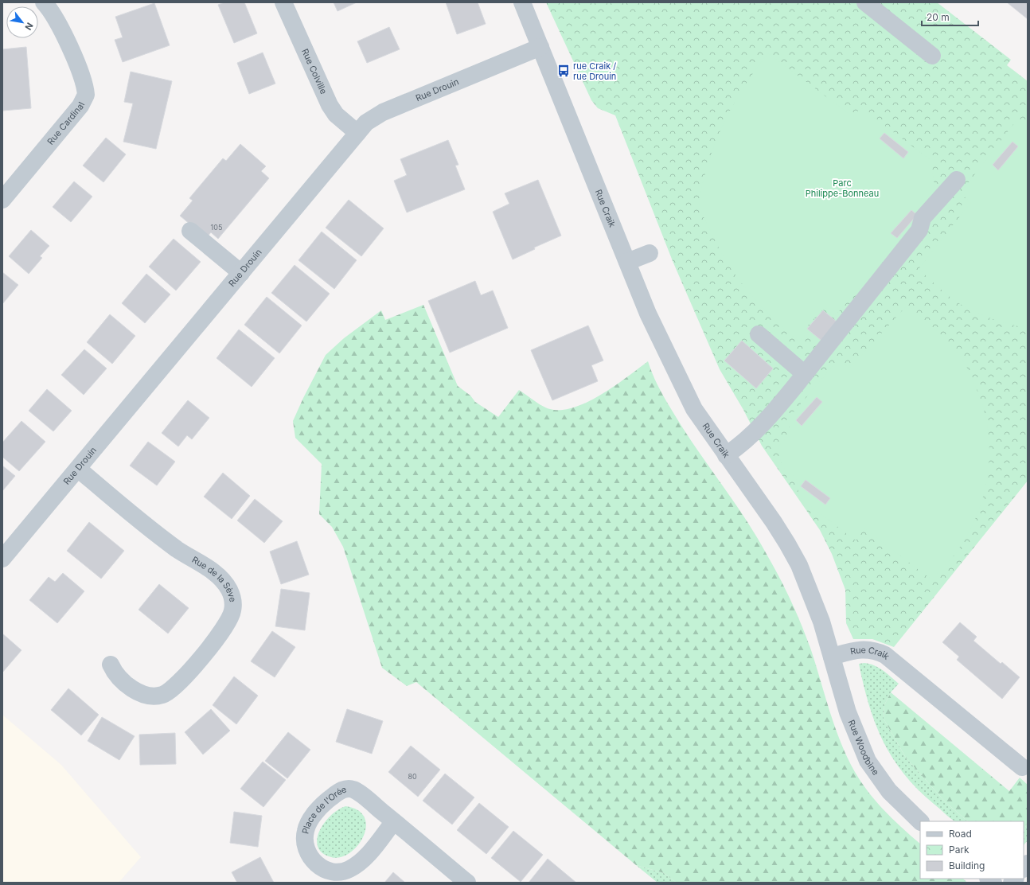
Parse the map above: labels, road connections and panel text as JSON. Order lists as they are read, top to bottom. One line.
{"streets":{"street":["Rue Colville","Rue Drouin","Rue Cardinal","Rue Craik","Rue de la Sève","Rue Woodbine","Place de l'Orée"]},"crossings":[["Rue Colville","Rue Drouin"],["Rue Drouin","Rue Craik"],["Rue Drouin","Rue de la Sève"],["Rue Craik","Rue Woodbine"]],"parks":["Parc Philippe-Bonneau"],"places":{"bus stop":["rue Craik / rue Drouin"]},"house_numbers":["105","80"],"legend":["Road","Park","Building"],"scale_bar":"20 m","north":"bottom right"}
